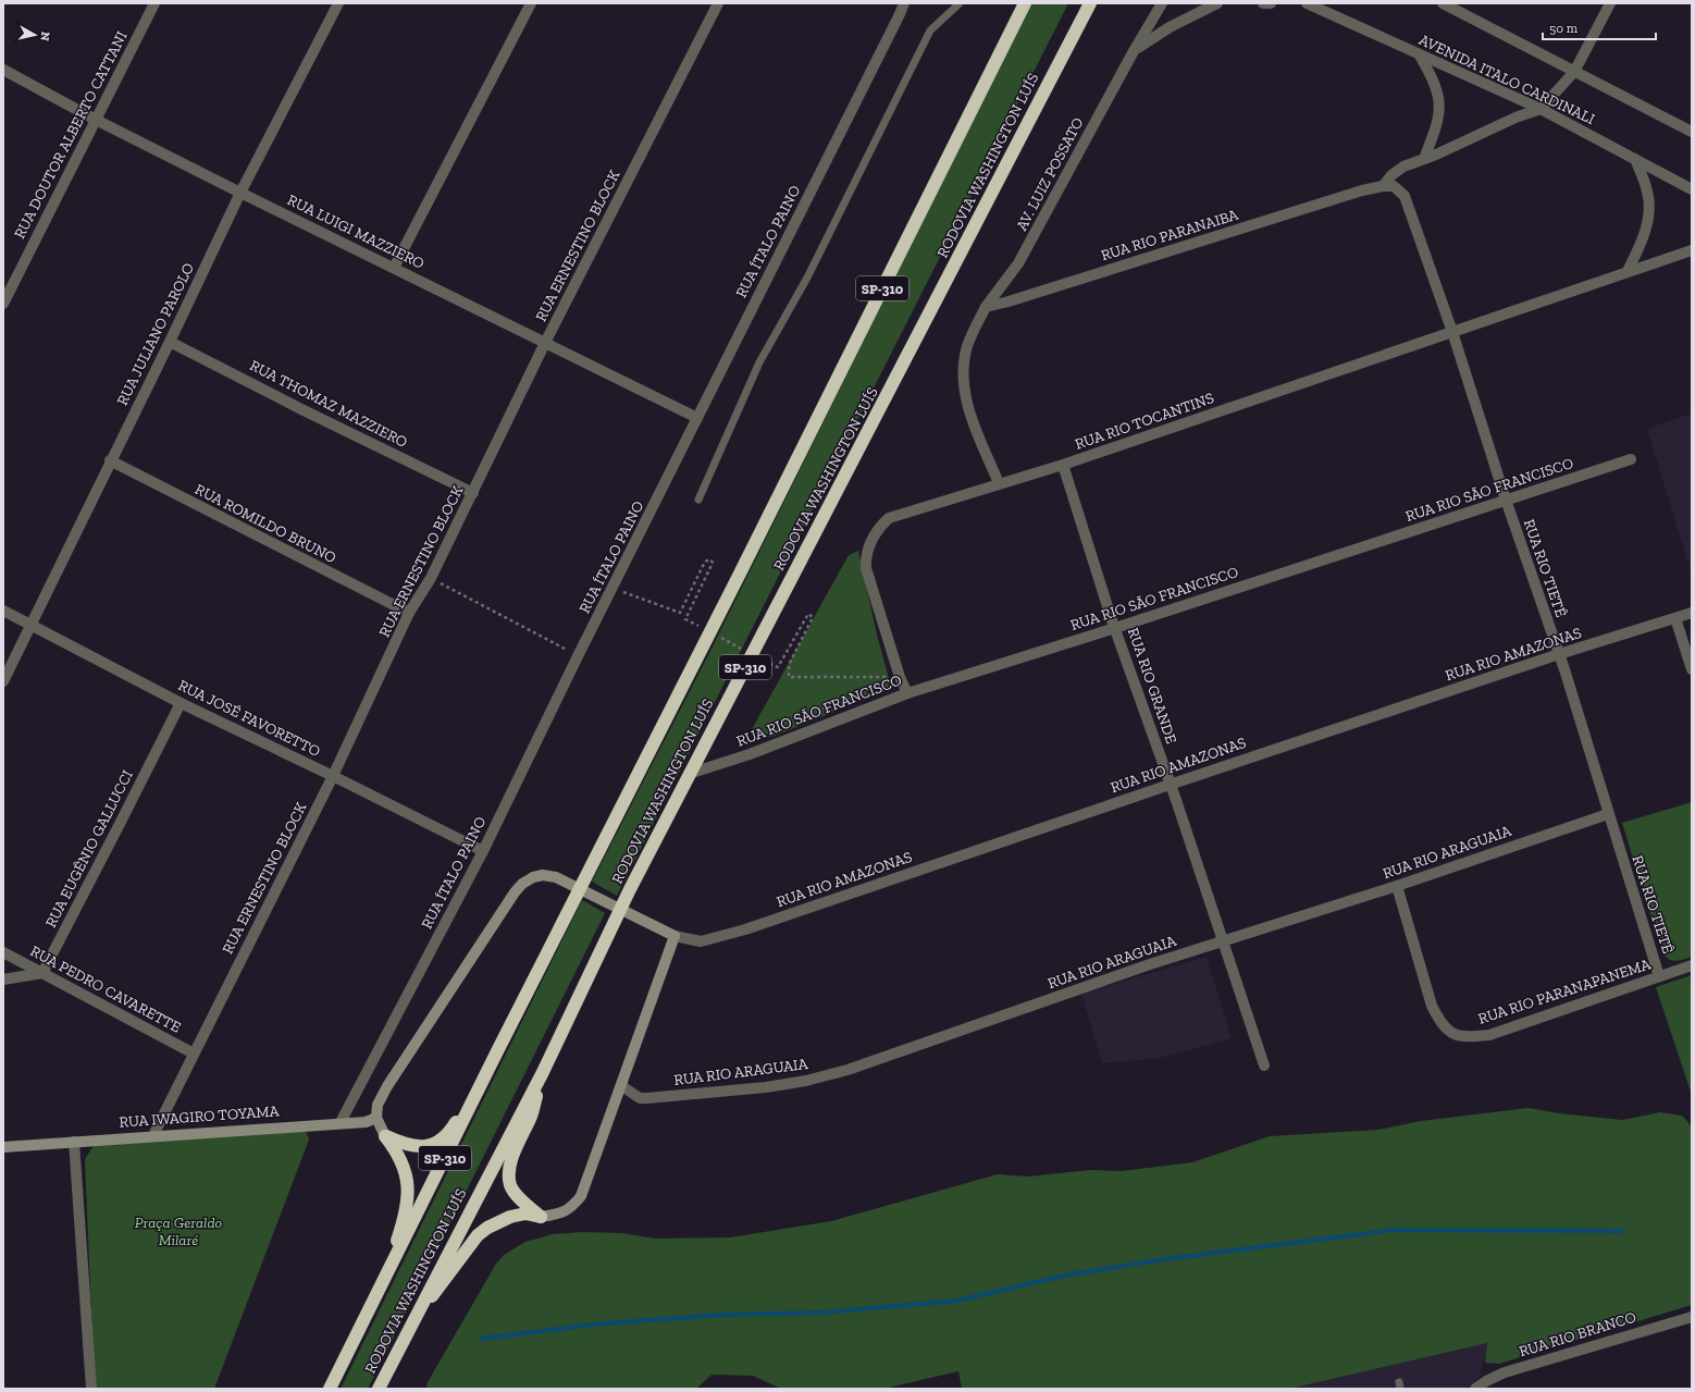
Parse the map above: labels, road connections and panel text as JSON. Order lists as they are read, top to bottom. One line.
{"streets":{"highway":["RODOVIA WASHINGTON LUÍS","SP-310"],"street":["AVENIDA ITALO CARDINALI","RUA DOUTOR ALBERTO CATTANI","AV. LUIZ POSSATO","RUA LUIGI MAZZIERO","RUA RIO PARANAIBA","RUA ÍTALO PAINO","RUA ERNESTINO BLOCK","RUA JULIANO PAROLO","RUA THOMAZ MAZZIERO","RUA RIO TOCANTINS","RUA RIO SÃO FRANCISCO","RUA ROMILDO BRUNO","RUA RIO TIETÊ","RUA RIO AMAZONAS","RUA RIO GRANDE","RUA JOSÉ FAVORETTO","RUA EUGÊNIO GALLUCCI","RUA RIO ARAGUAIA","RUA PEDRO CAVARETTE","RUA RIO PARANAPANEMA","RUA IWAGIRO TOYAMA","RUA RIO BRANCO"]},"crossings":[["RUA DOUTOR ALBERTO CATTANI","RUA LUIGI MAZZIERO"],["RODOVIA WASHINGTON LUÍS","RUA RIO SÃO FRANCISCO"],["AV. LUIZ POSSATO","RUA RIO PARANAIBA"],["RUA LUIGI MAZZIERO","RUA ÍTALO PAINO"],["RUA LUIGI MAZZIERO","RUA ERNESTINO BLOCK"],["RUA LUIGI MAZZIERO","RUA JULIANO PAROLO"],["RUA RIO PARANAIBA","RUA RIO TIETÊ"],["RUA ÍTALO PAINO","RUA JOSÉ FAVORETTO"],["RUA ÍTALO PAINO","RUA IWAGIRO TOYAMA"],["RUA ERNESTINO BLOCK","RUA THOMAZ MAZZIERO"],["RUA ERNESTINO BLOCK","RUA ROMILDO BRUNO"],["RUA ERNESTINO BLOCK","RUA JOSÉ FAVORETTO"],["RUA ERNESTINO BLOCK","RUA PEDRO CAVARETTE"],["RUA ERNESTINO BLOCK","RUA IWAGIRO TOYAMA"],["RUA JULIANO PAROLO","RUA THOMAZ MAZZIERO"],["RUA JULIANO PAROLO","RUA ROMILDO BRUNO"],["RUA JULIANO PAROLO","RUA JOSÉ FAVORETTO"],["RUA RIO TOCANTINS","RUA RIO TIETÊ"],["RUA RIO TOCANTINS","RUA RIO GRANDE"],["RUA RIO SÃO FRANCISCO","RUA RIO TIETÊ"],["RUA RIO SÃO FRANCISCO","RUA RIO GRANDE"],["RUA RIO TIETÊ","RUA RIO AMAZONAS"],["RUA RIO TIETÊ","RUA RIO ARAGUAIA"],["RUA RIO TIETÊ","RUA RIO PARANAPANEMA"],["RUA RIO AMAZONAS","RUA RIO GRANDE"],["RUA RIO GRANDE","RUA RIO ARAGUAIA"],["RUA JOSÉ FAVORETTO","RUA EUGÊNIO GALLUCCI"],["RUA EUGÊNIO GALLUCCI","RUA PEDRO CAVARETTE"],["RUA RIO ARAGUAIA","RUA RIO PARANAPANEMA"]],"parks":["Praça Geraldo Milaré"],"scale_bar":"50 m","north":"right"}
